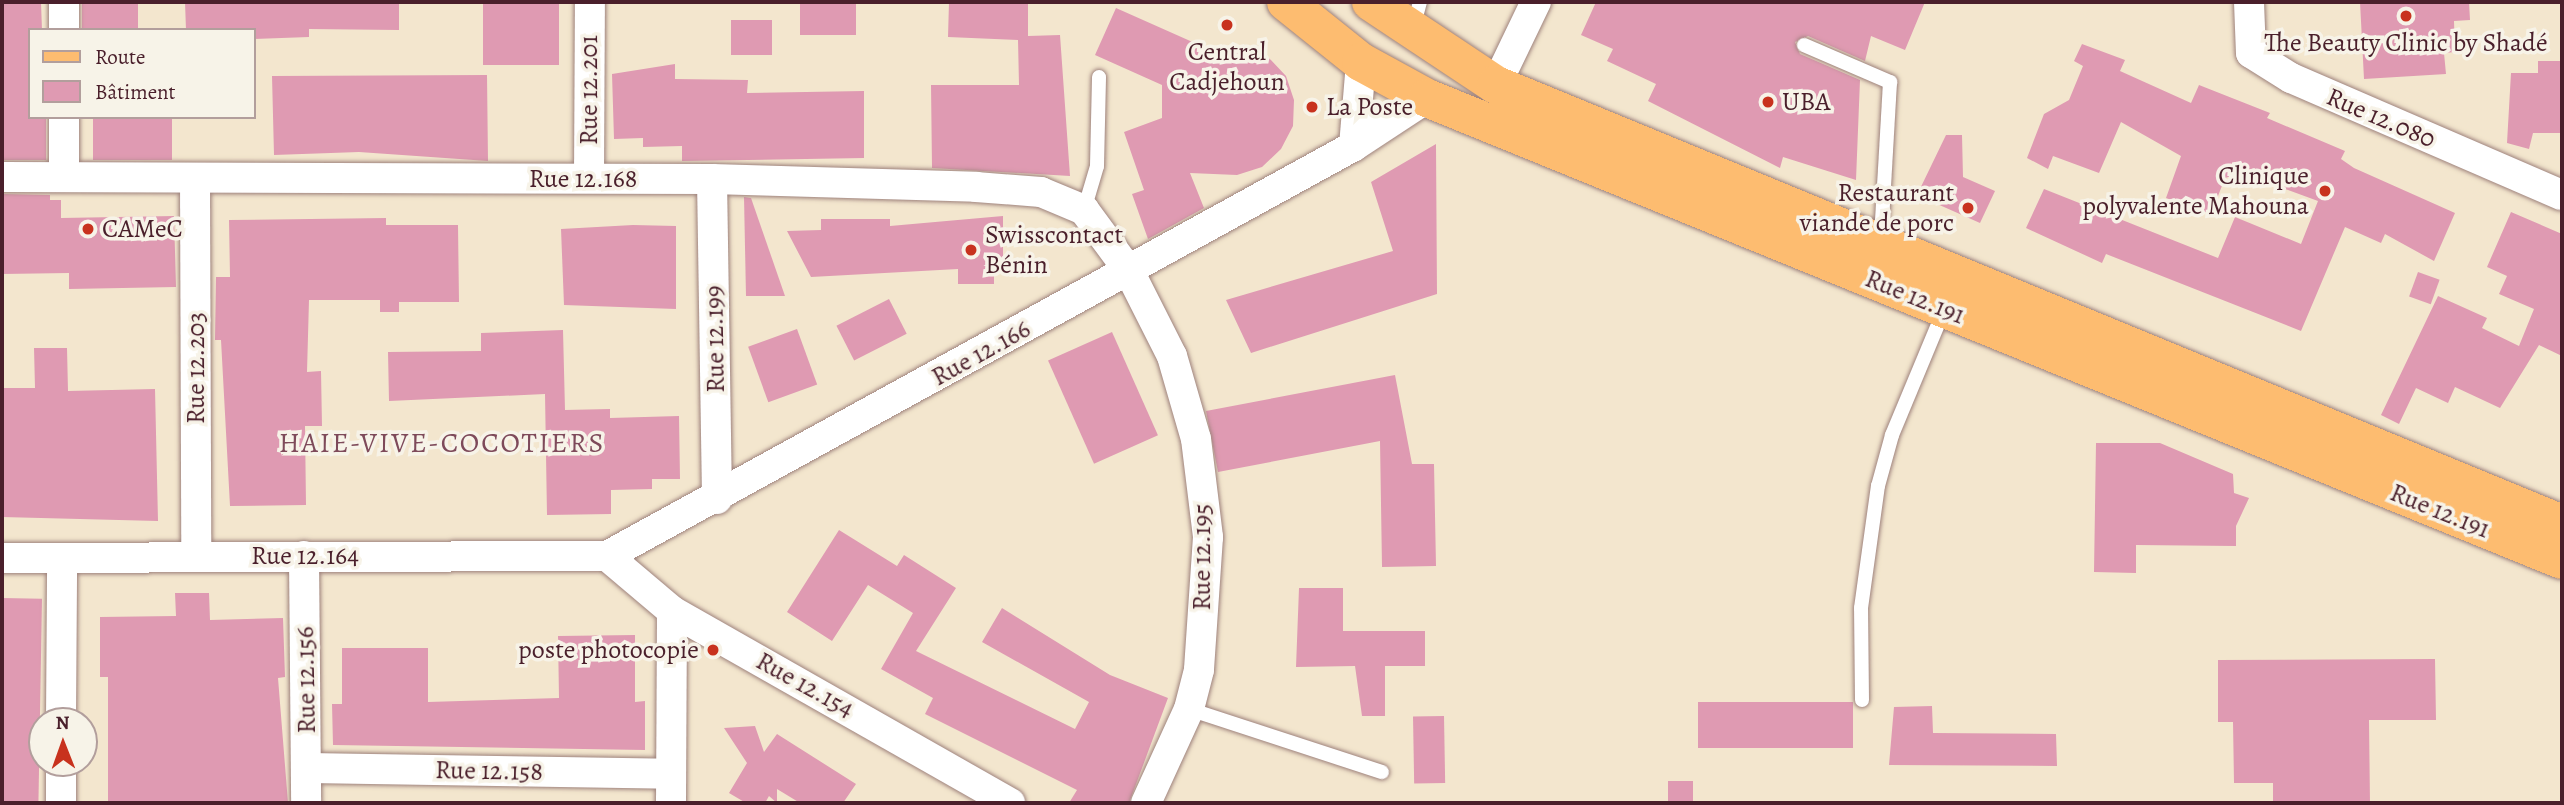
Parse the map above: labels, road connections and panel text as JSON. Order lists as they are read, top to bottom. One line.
{"streets":{"main road":["Rue 12.191"],"street":["Rue 12.201","Rue 12.080","Rue 12.168","Rue 12.199","Rue 12.166","Rue 12.203","Rue 12.164","Rue 12.195","Rue 12.156","Rue 12.154","Rue 12.158"]},"crossings":[["Rue 12.201","Rue 12.168"],["Rue 12.168","Rue 12.199"],["Rue 12.168","Rue 12.203"],["Rue 12.191","Rue 12.166"],["Rue 12.199","Rue 12.166"],["Rue 12.166","Rue 12.164"],["Rue 12.166","Rue 12.195"],["Rue 12.166","Rue 12.154"],["Rue 12.203","Rue 12.164"],["Rue 12.164","Rue 12.156"],["Rue 12.164","Rue 12.154"],["Rue 12.156","Rue 12.158"]],"districts":["HAIE-VIVE-COCOTIERS"],"places":["The Beauty Clinic by Shadé","Central Cadjehoun","UBA","La Poste","Clinique polyvalente Mahouna","Restaurant viande de porc","CAMeC","Swisscontact Bénin","poste photocopie"],"legend":["Route","Bâtiment"],"north":"top"}
